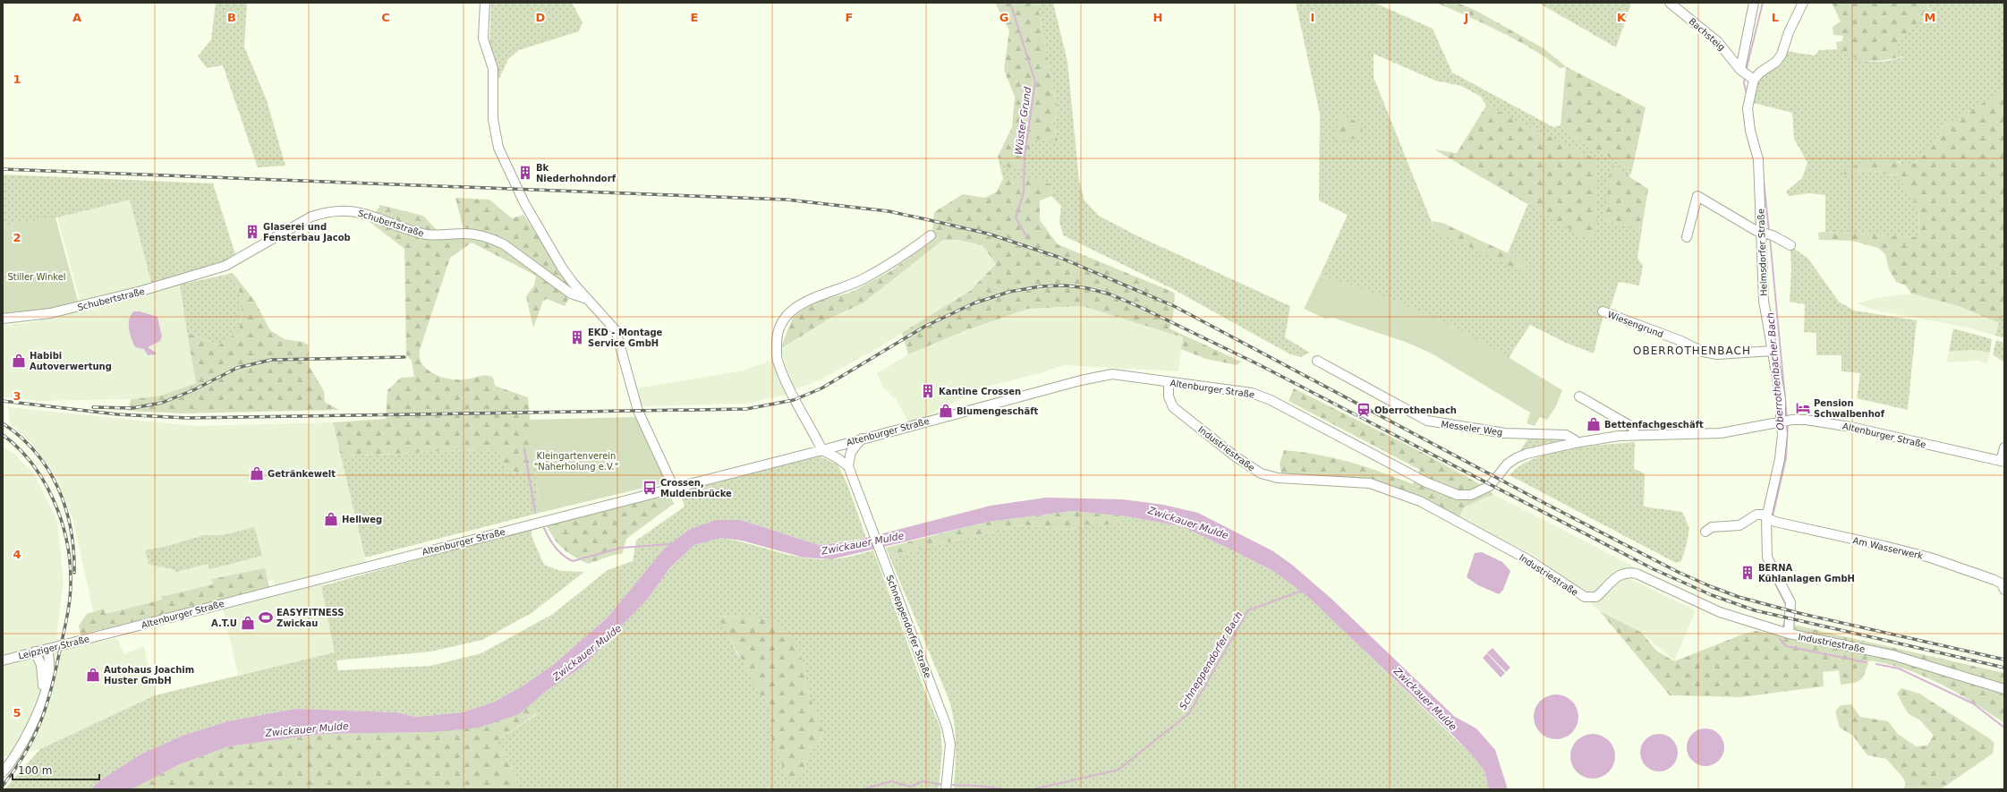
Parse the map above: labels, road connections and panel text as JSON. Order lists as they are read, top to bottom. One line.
{"streets":{"street":["Bachsteig","Schubertstraße","Helmsdorfer Straße","Wiesengrund","Altenburger Straße","Messeler Weg","Industriestraße","Am Wasserwerk","Schneppendorfer Straße","Leipziger Straße"]},"crossings":[["Bachsteig","Helmsdorfer Straße"],["Helmsdorfer Straße","Wiesengrund"],["Helmsdorfer Straße","Altenburger Straße"],["Helmsdorfer Straße","Industriestraße"],["Helmsdorfer Straße","Am Wasserwerk"],["Altenburger Straße","Messeler Weg"],["Altenburger Straße","Industriestraße"],["Altenburger Straße","Leipziger Straße"]],"districts":["OBERROTHENBACH"],"water":["Wüster Grund","Oberrothenbacher Bach","Zwickauer Mulde","Schneppendorfer Bach"],"parks":["Stiller Winkel","Kleingartenverein \"Naherholung e.V.\""],"places":{"building":["Bk Niederhohndorf","Glaserei und Fensterbau Jacob","EKD - Montage Service GmbH","Kantine Crossen","BERNA Kühlanlagen GmbH"],"shop":["Habibi Autoverwertung","Blumengeschäft","Bettenfachgeschäft","Getränkewelt","Hellweg","A.T.U","Autohaus Joachim Huster GmbH"],"hotel":["Pension Schwalbenhof"],"station":["Oberrothenbach"],"bus stop":["Crossen, Muldenbrücke"],"sports":["EASYFITNESS Zwickau"]},"scale_bar":"100 m","grid":{"columns":["A","B","C","D","E","F","G","H","I","J","K","L","M"],"rows":["1","2","3","4","5"]}}
